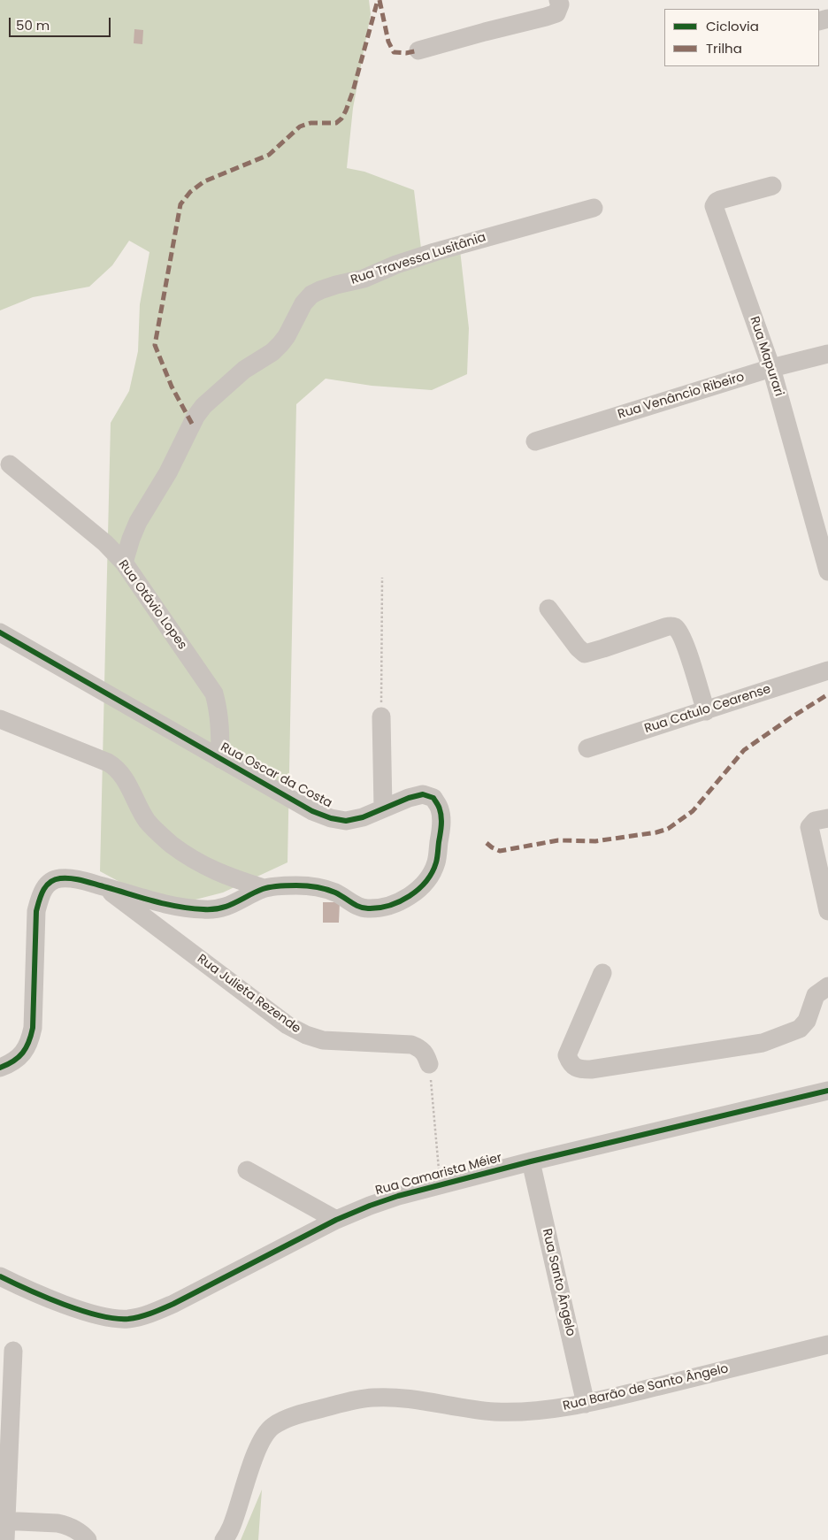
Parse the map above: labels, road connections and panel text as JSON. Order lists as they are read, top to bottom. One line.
{"streets":{"street":["Rua Travessa Lusitânia","Rua Mapurari","Rua Venâncio Ribeiro","Rua Otávio Lopes","Rua Catulo Cearense","Rua Oscar da Costa","Rua Julieta Rezende","Rua Camarista Méier","Rua Santo Ângelo","Rua Barão de Santo Ângelo"]},"crossings":[["Rua Travessa Lusitânia","Rua Otávio Lopes"],["Rua Mapurari","Rua Venâncio Ribeiro"],["Rua Otávio Lopes","Rua Oscar da Costa"],["Rua Oscar da Costa","Rua Julieta Rezende"],["Rua Camarista Méier","Rua Santo Ângelo"],["Rua Santo Ângelo","Rua Barão de Santo Ângelo"]],"legend":["Ciclovia","Trilha"],"scale_bar":"50 m"}
